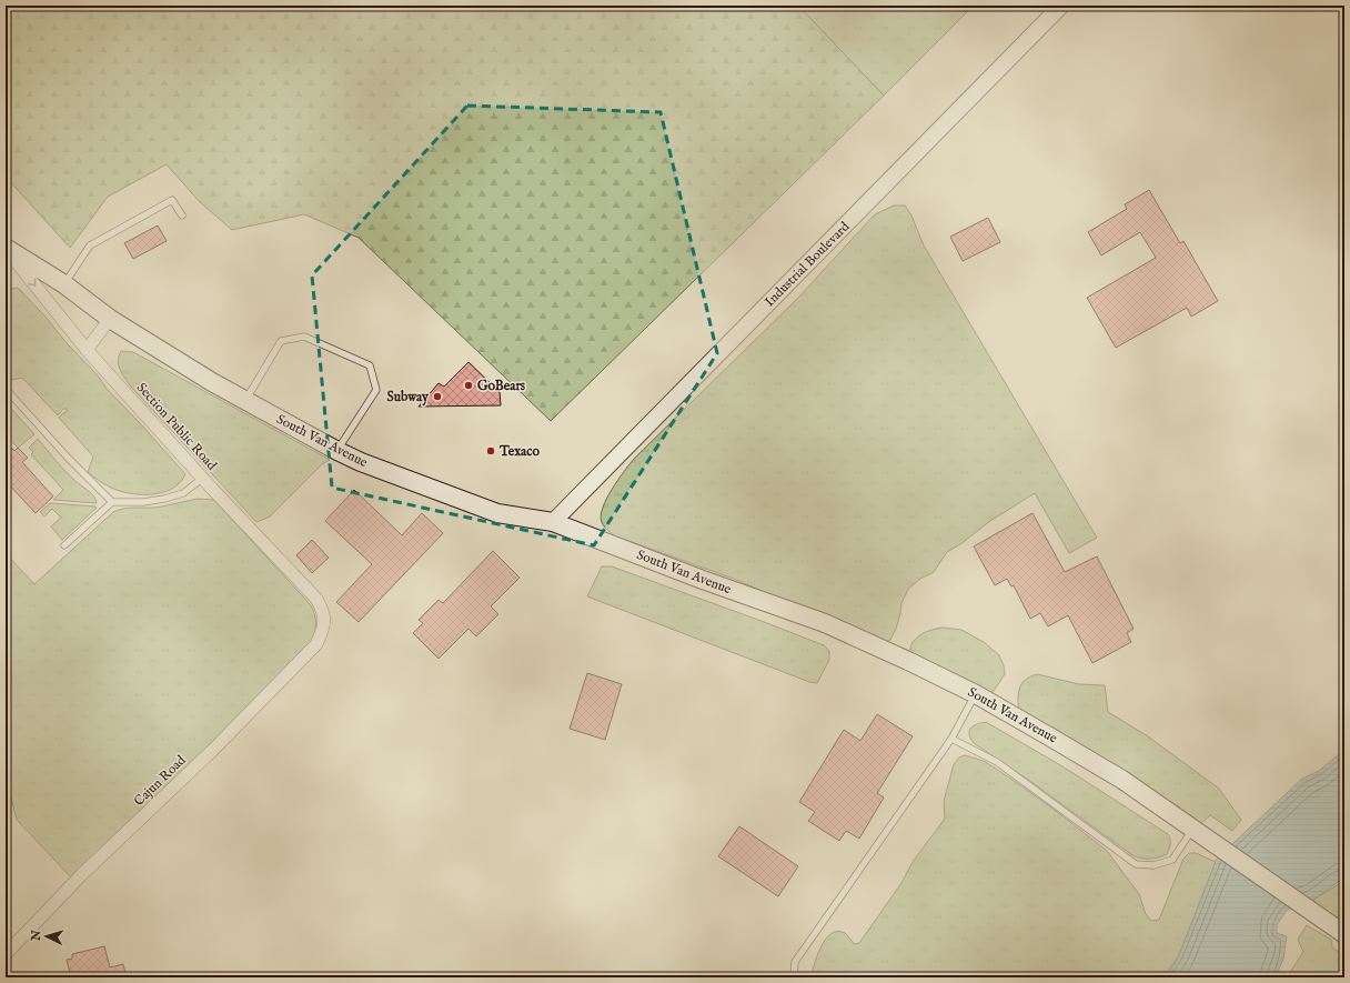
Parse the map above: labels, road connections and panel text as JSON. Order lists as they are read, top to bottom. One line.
{"streets":{"main road":["South Van Avenue"],"street":["Industrial Boulevard","Section Public Road","Cajun Road"]},"crossings":[["Industrial Boulevard","South Van Avenue"],["Section Public Road","South Van Avenue"],["Section Public Road","Cajun Road"]],"places":["GoBears","Subway","Texaco"],"north":"left"}
